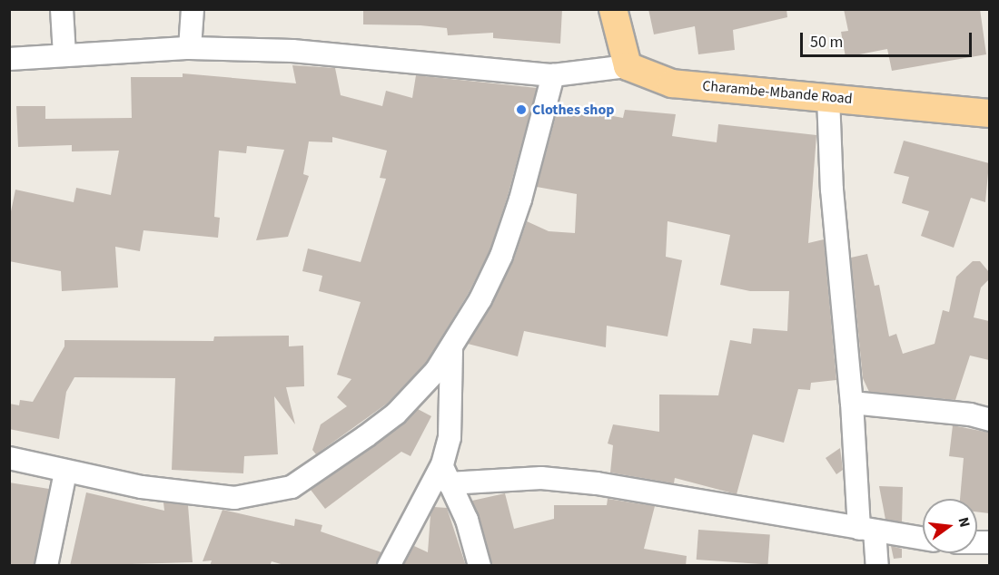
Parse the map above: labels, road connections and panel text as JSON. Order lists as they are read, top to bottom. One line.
{"streets":{"main road":["Charambe-Mbande Road"]},"places":["Clothes shop"],"scale_bar":"50 m","north":"right"}
